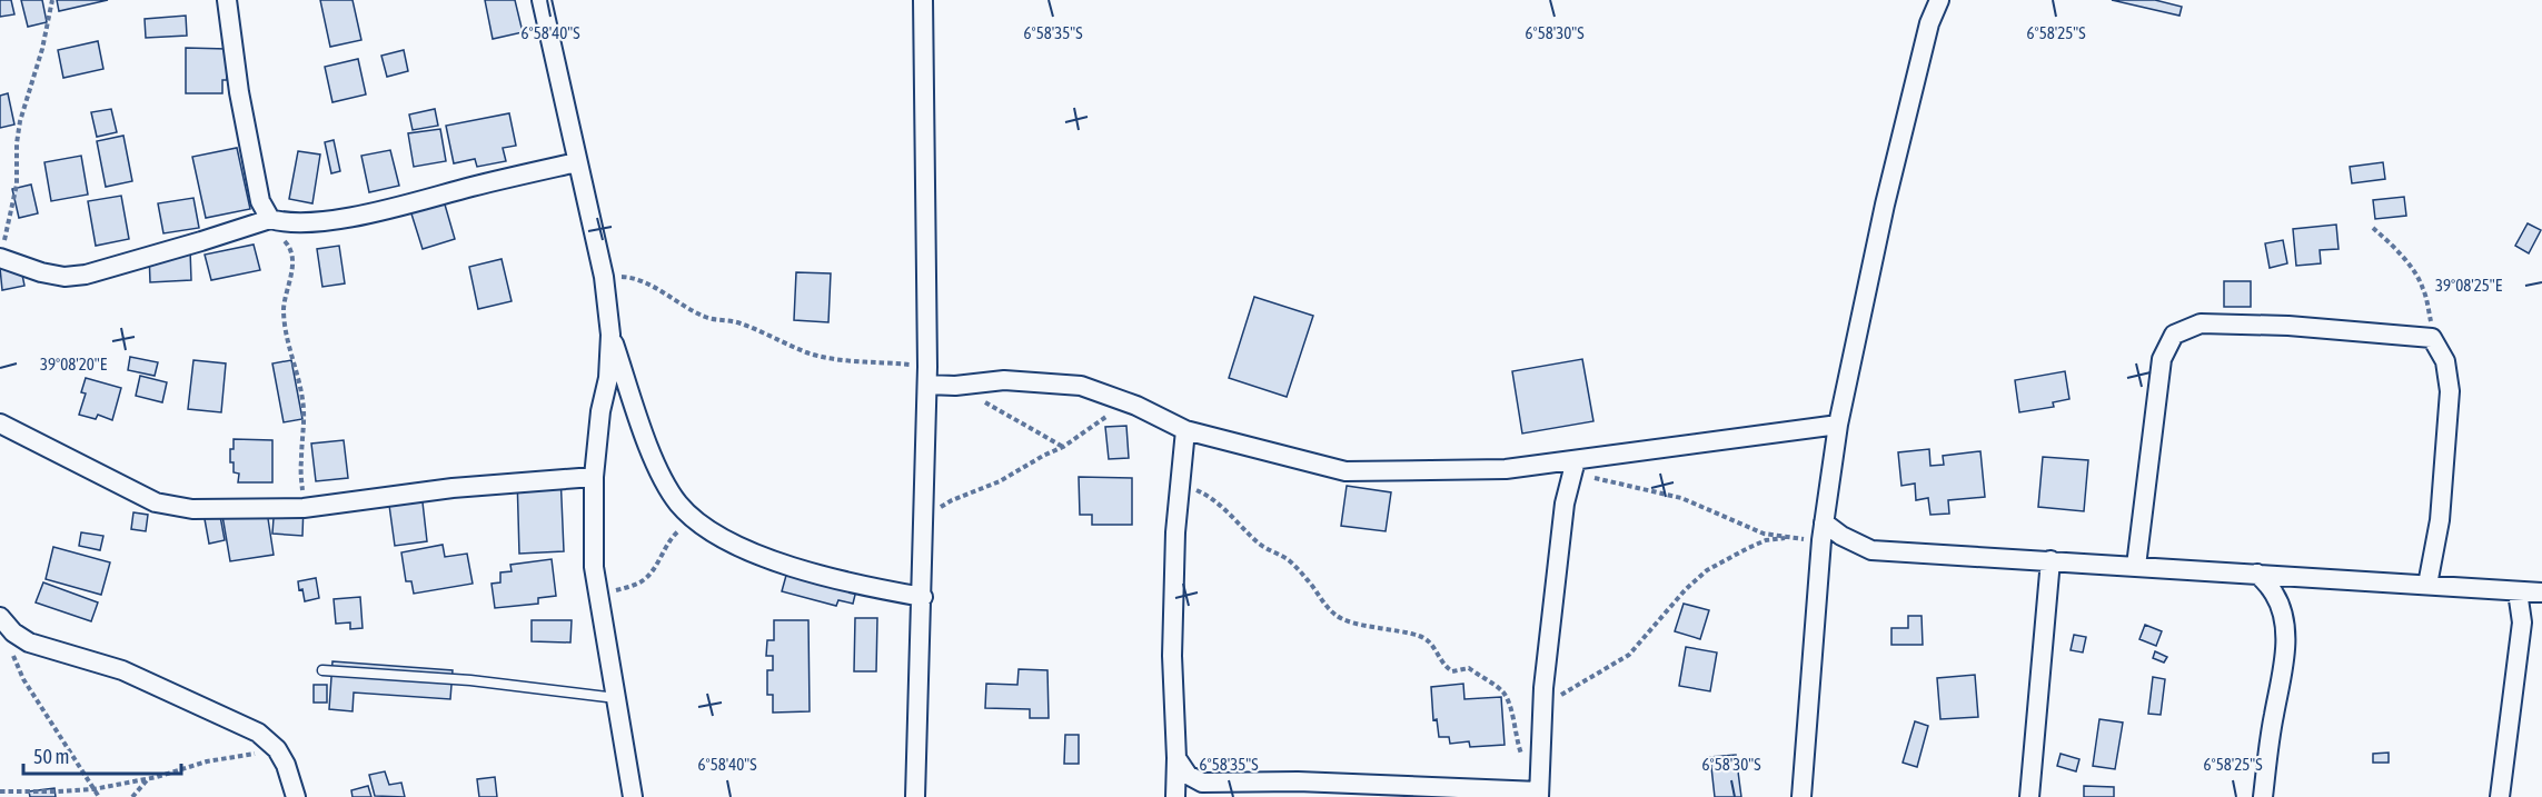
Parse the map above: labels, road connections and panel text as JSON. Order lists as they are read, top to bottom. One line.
{"scale_bar":"50 m","coordinates":["6°58'40\"S","6°58'35\"S","6°58'30\"S","6°58'25\"S","39°08'25\"E","39°08'20\"E"]}
